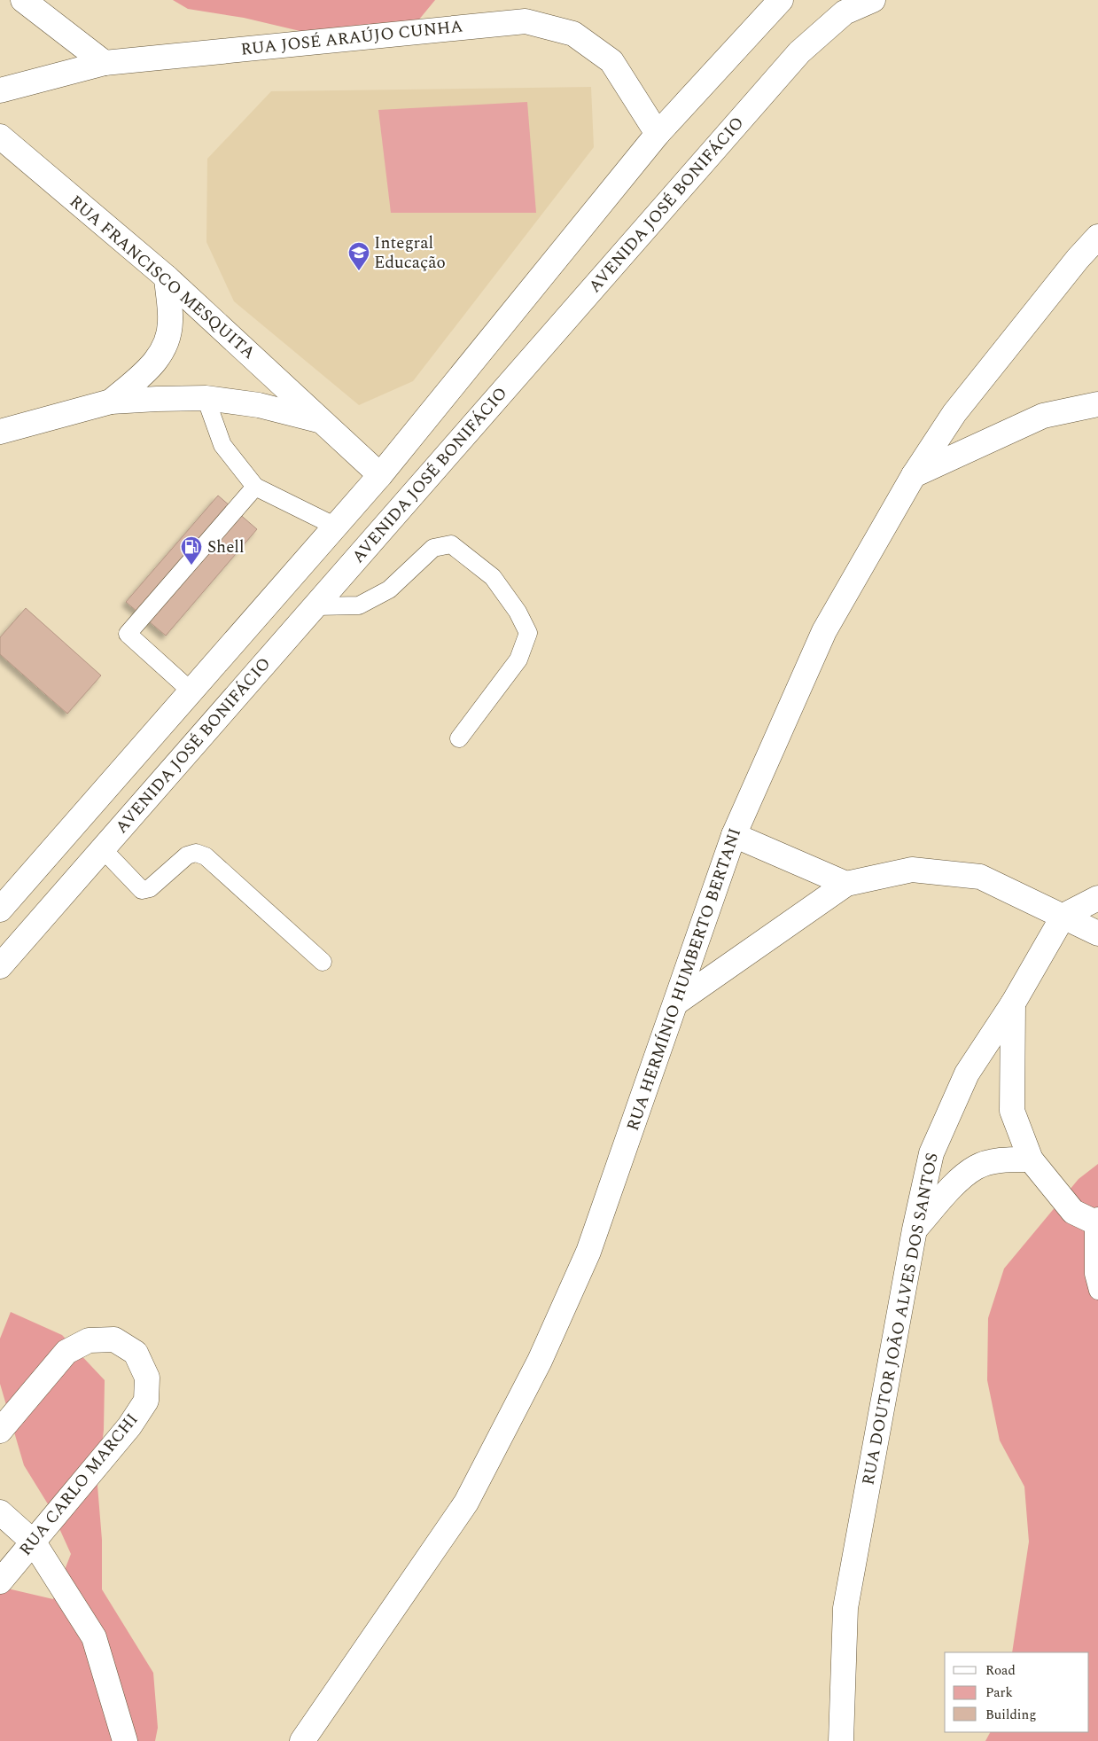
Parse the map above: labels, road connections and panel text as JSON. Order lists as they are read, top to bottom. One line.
{"streets":{"street":["RUA JOSÉ ARAÚJO CUNHA","AVENIDA JOSÉ BONIFÁCIO","RUA FRANCISCO MESQUITA","RUA HERMÍNIO HUMBERTO BERTANI","RUA DOUTOR JOÃO ALVES DOS SANTOS","RUA CARLO MARCHI"]},"places":{"school or university":["Integral Educação"],"fuel station":["Shell"]},"legend":["Road","Park","Building"]}
